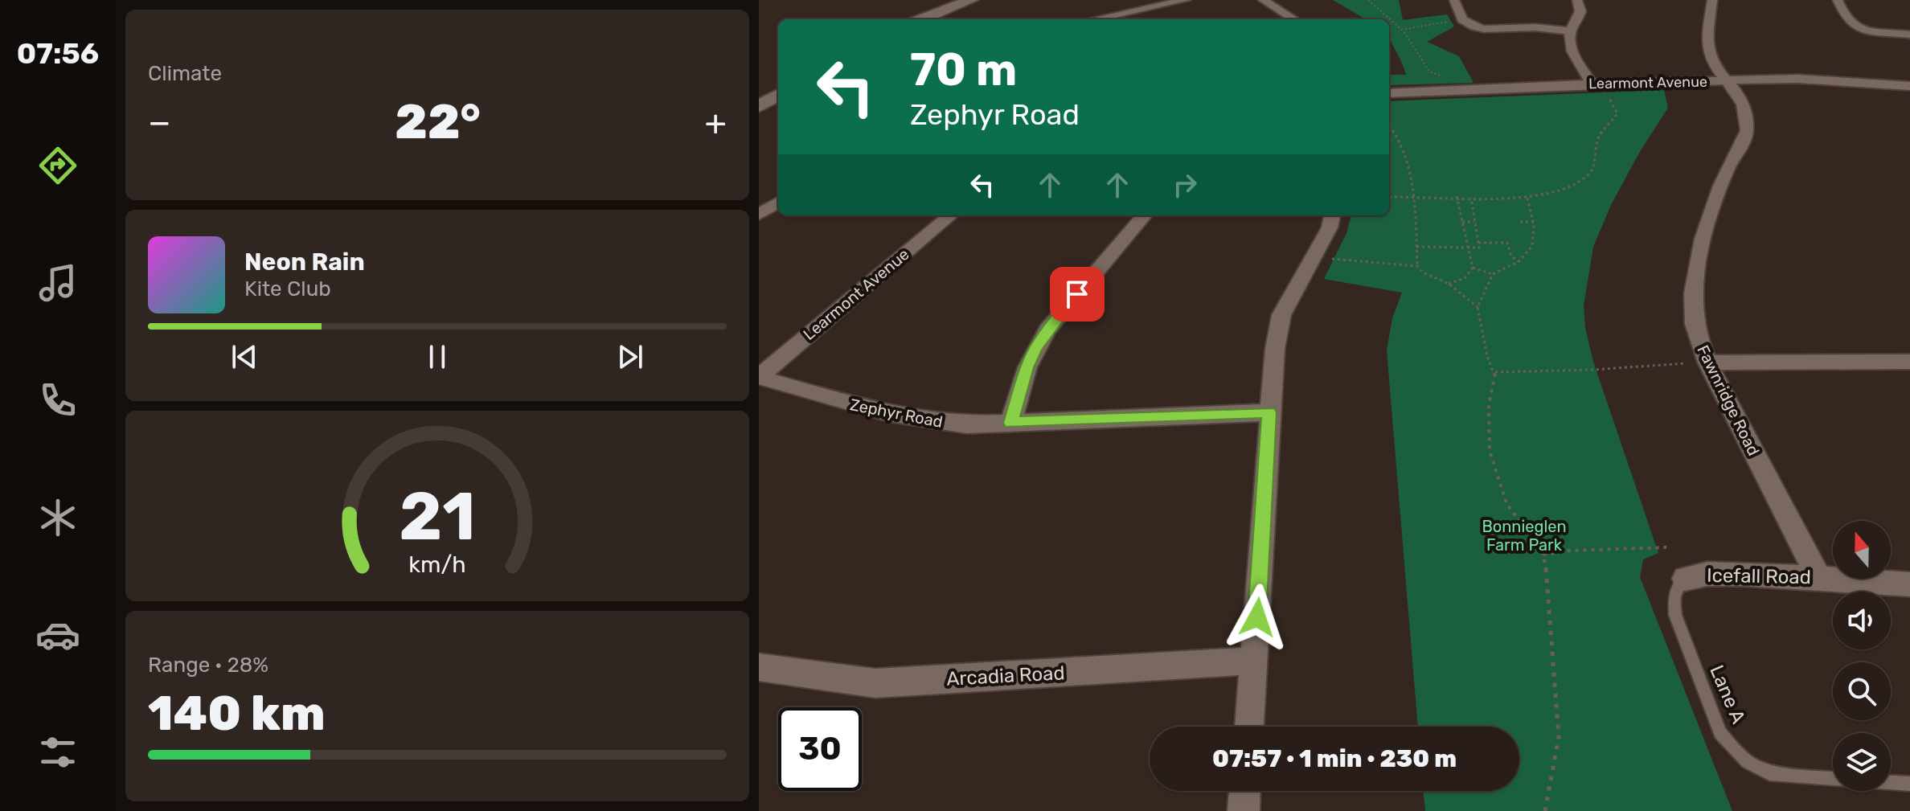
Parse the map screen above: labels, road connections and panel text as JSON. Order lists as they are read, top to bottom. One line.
{"streets":{"street":["Learmont Avenue","Fawnridge Road","Zephyr Road","Icefall Road","Arcadia Road"],"lane":["Lane A"]},"crossings":[["Learmont Avenue","Fawnridge Road"],["Learmont Avenue","Zephyr Road"],["Fawnridge Road","Icefall Road"],["Icefall Road","Lane A"]],"parks":["Bonnieglen Farm Park"],"north":"top","page":{"tabs":"07:56","tile":["Climate",["Range · 28%","140 km"]],"turn":["70 m","Zephyr Road"],"heat":["−","22°","+"],"song":["Neon Rain","Kite Club"],"limit":"30","trip":"07:57 · 1 min · 230 m","gauge":["21","km/h"]}}
